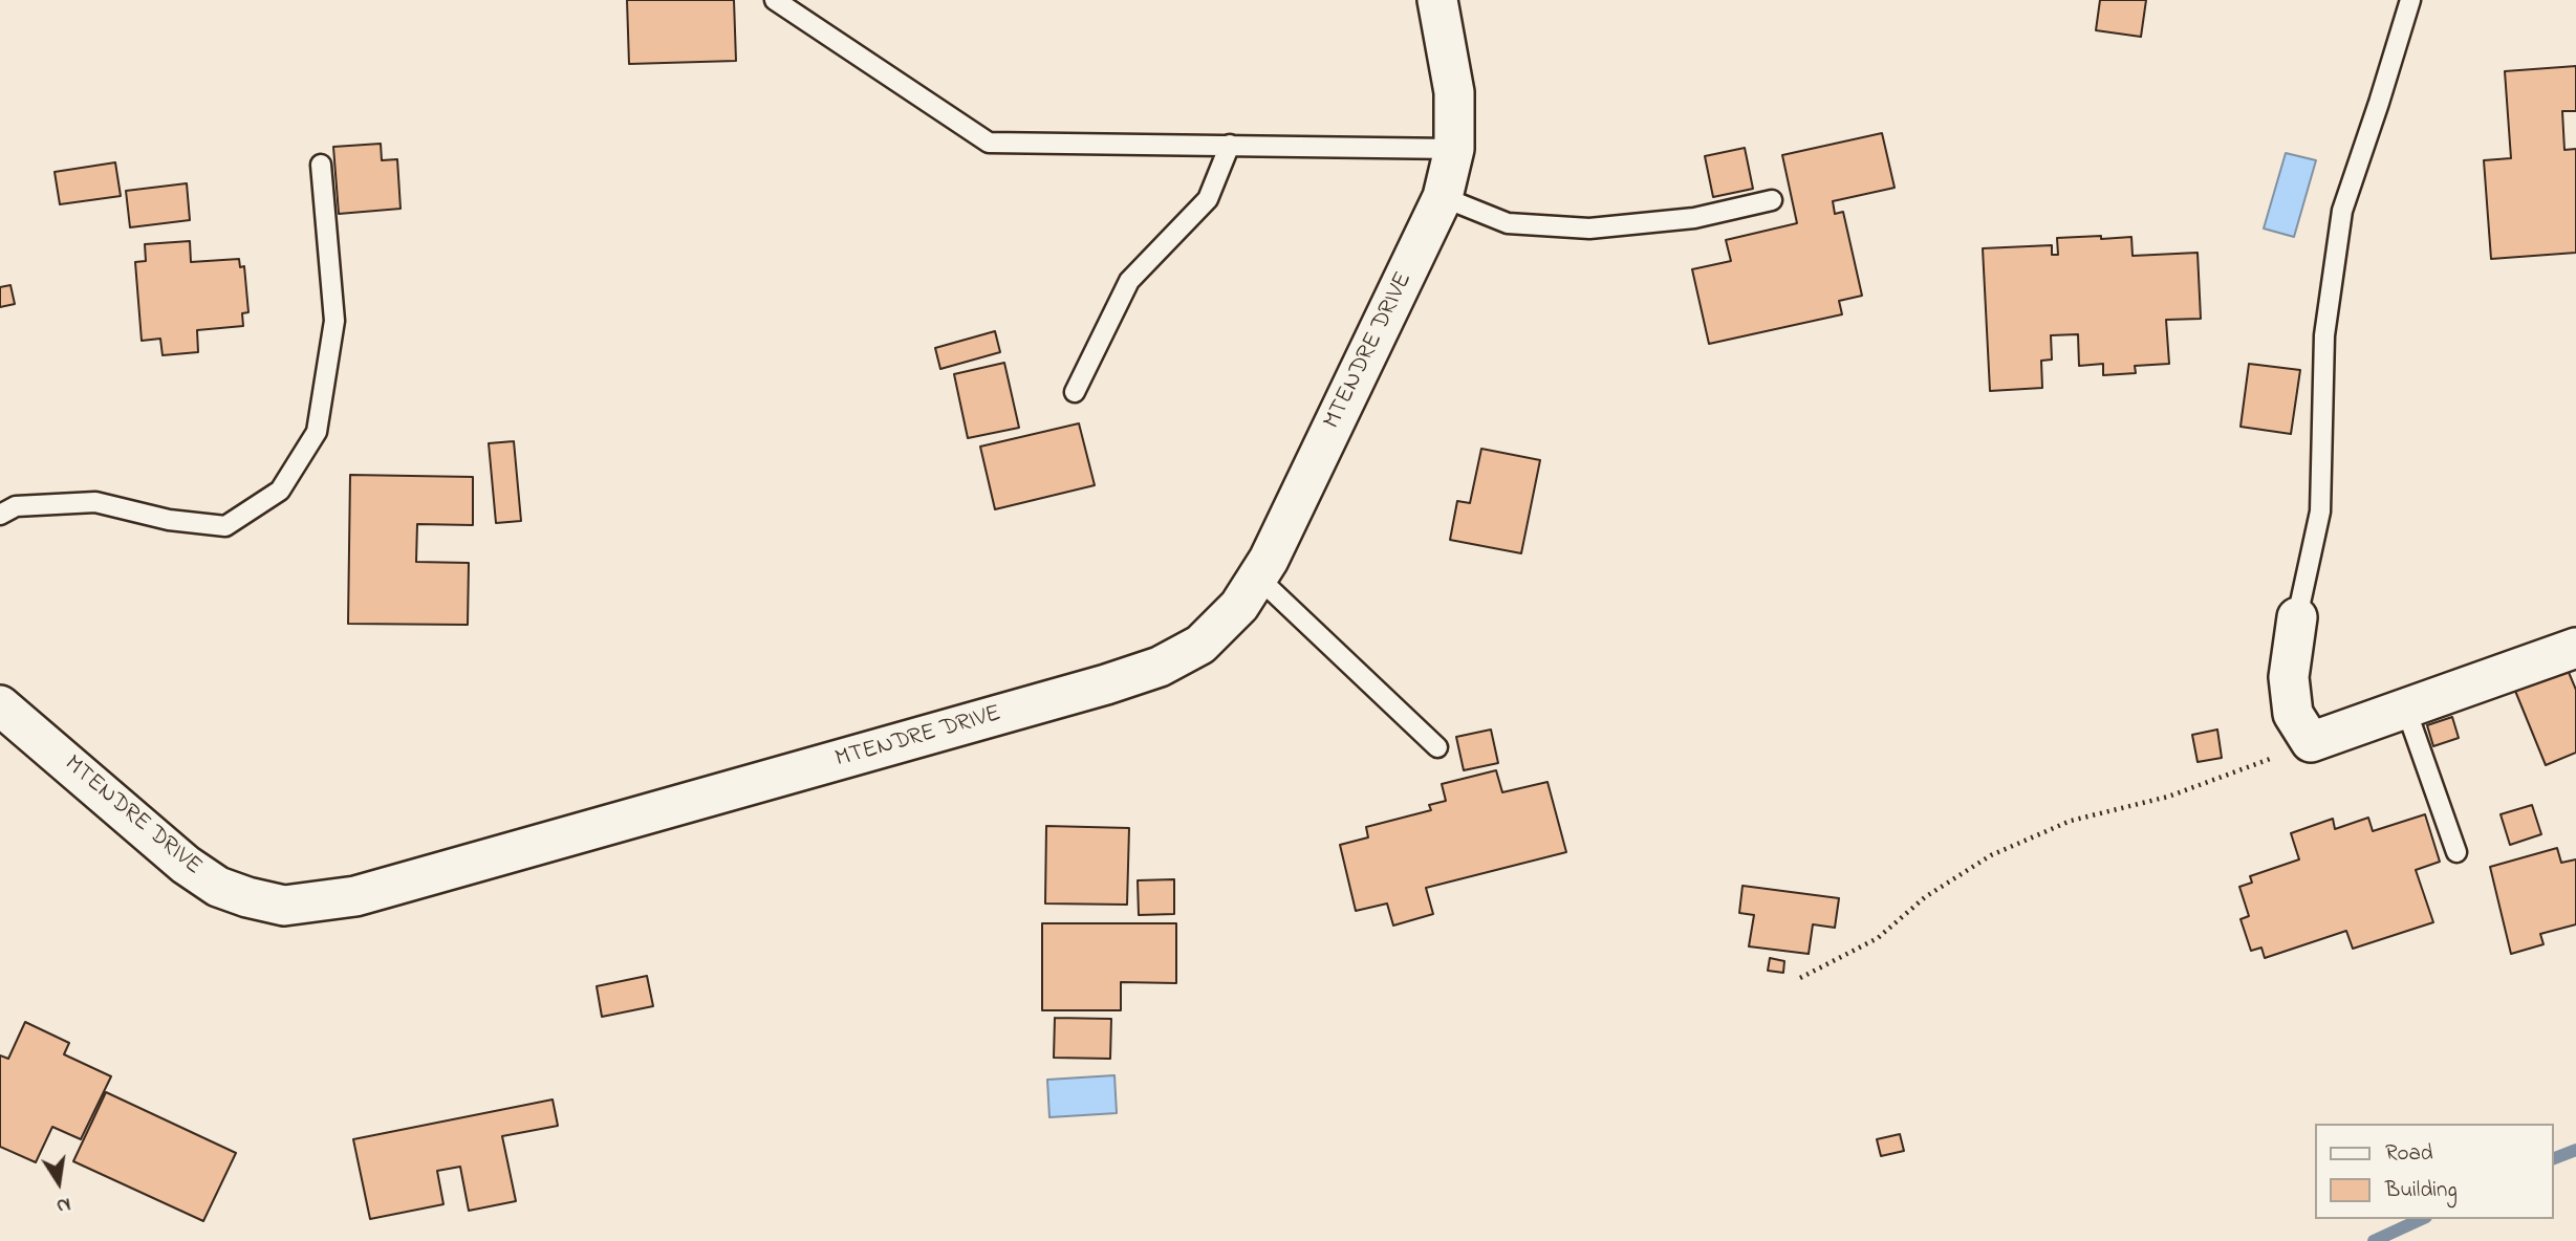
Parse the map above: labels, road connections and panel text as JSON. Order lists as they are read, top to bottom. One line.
{"streets":{"street":["MTENDRE DRIVE"]},"legend":["Road","Building"],"north":"bottom"}
